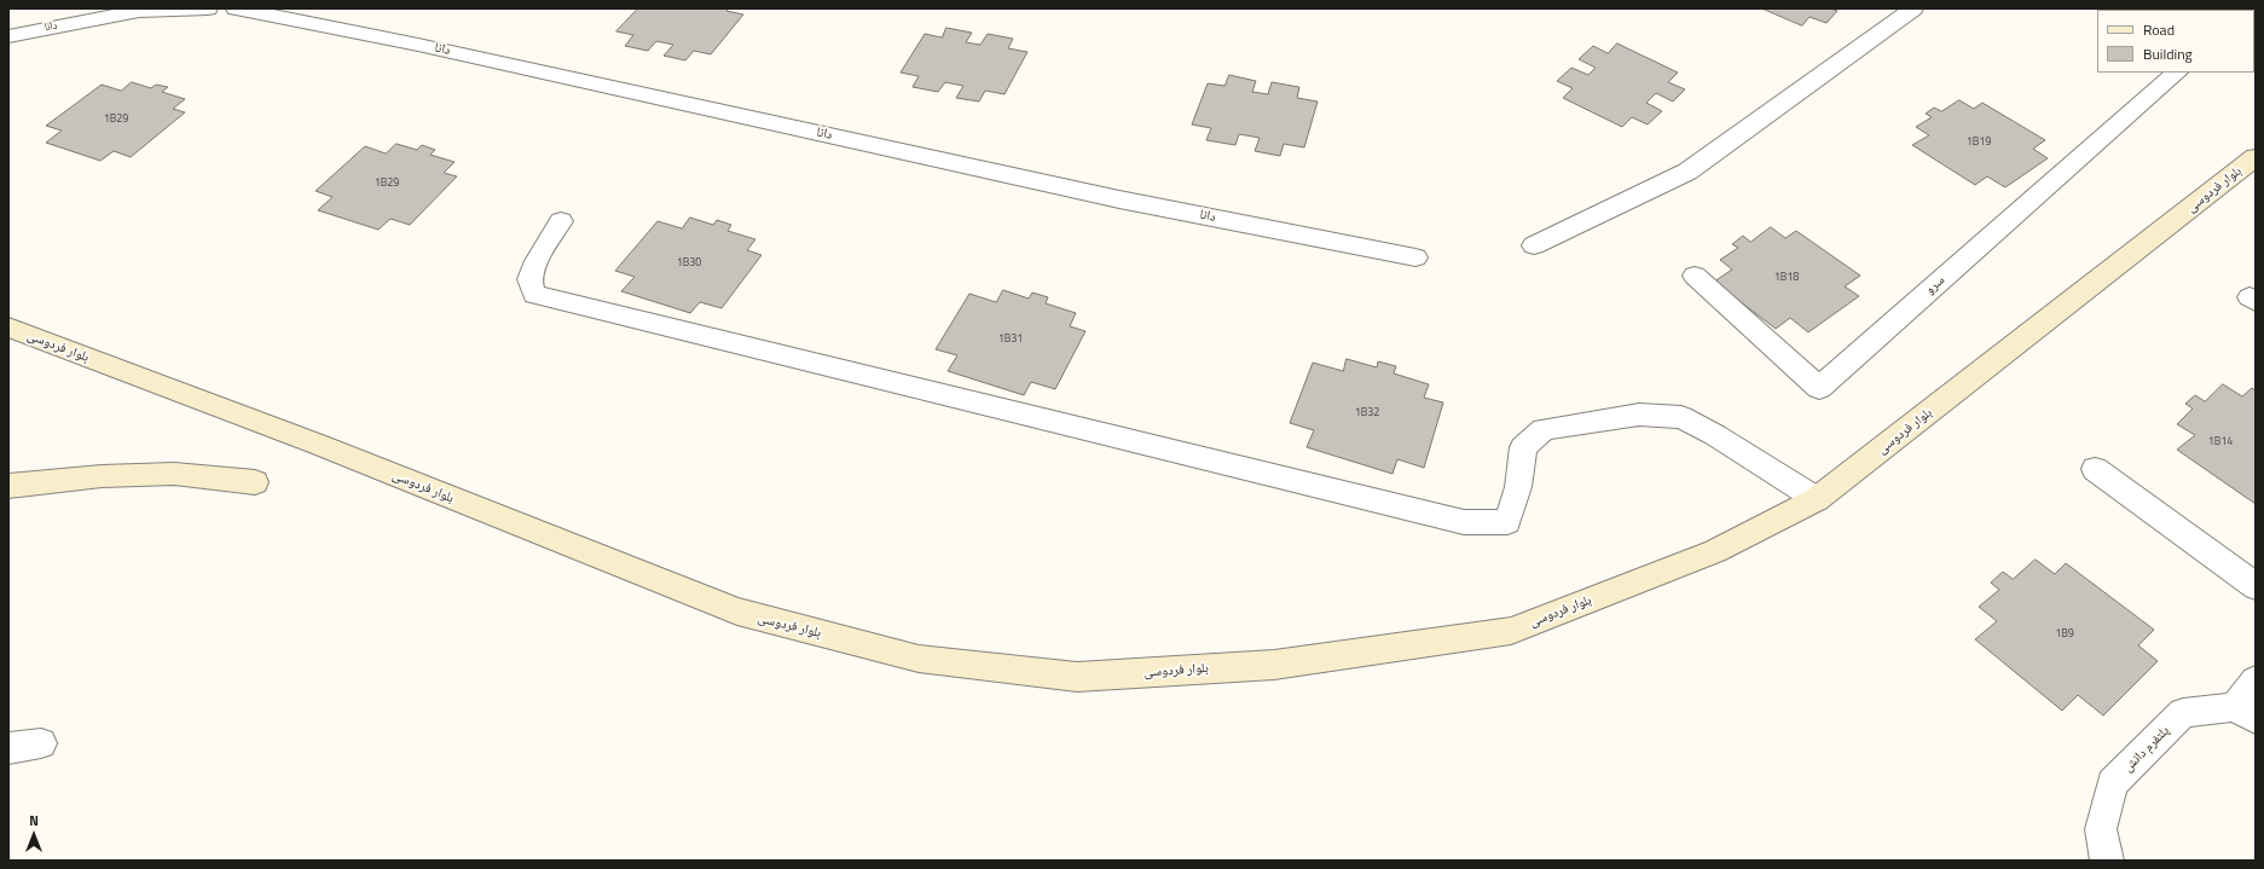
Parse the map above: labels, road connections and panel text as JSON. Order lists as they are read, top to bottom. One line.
{"streets":{"main road":["بلوار فردوسی"],"street":["دانا","سرو","پلتفرم دانش"]},"house_numbers":["1B29","1B19","1B29","1B30","1B18","1B31","1B32","1B14","1B9"],"legend":["Road","Building"],"north":"top"}
